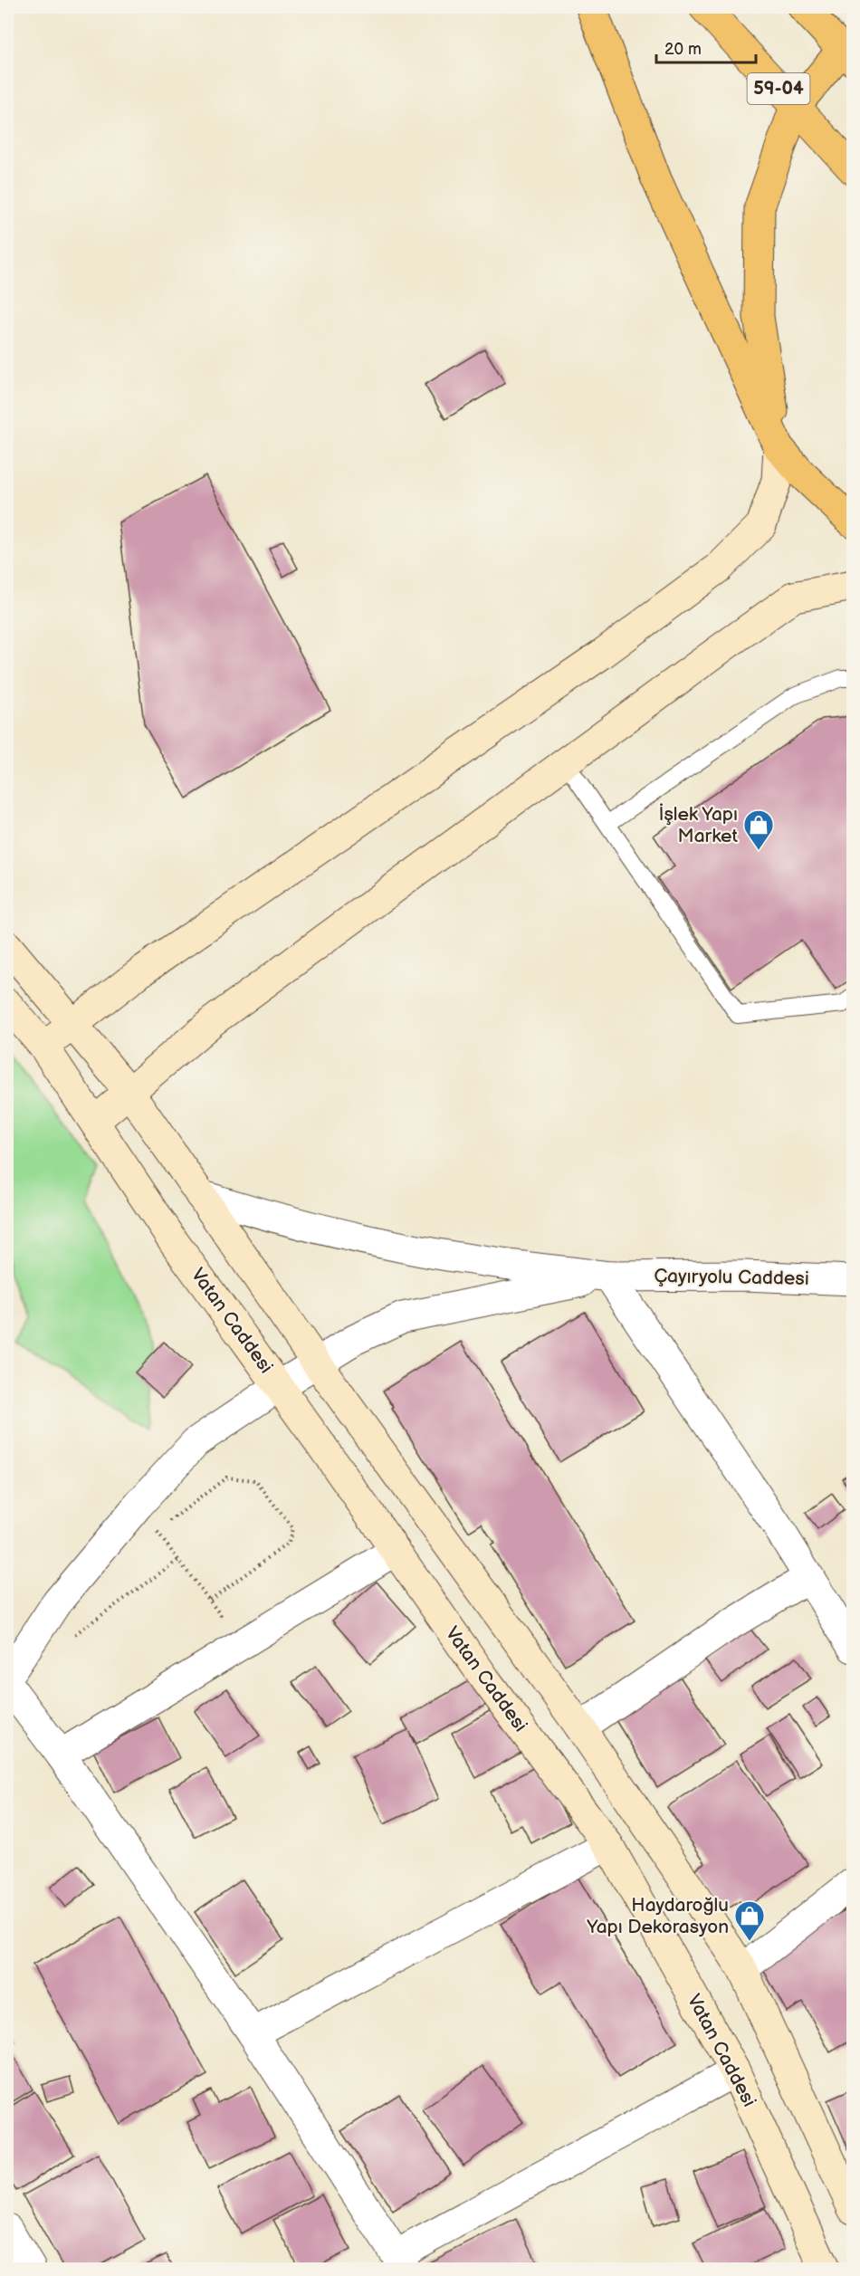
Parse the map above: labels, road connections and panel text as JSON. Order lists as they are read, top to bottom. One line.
{"streets":{"main road":["59-04","Vatan Caddesi"],"street":["Çayıryolu Caddesi"]},"places":{"shop":["İşlek Yapı Market","Haydaroğlu Yapı Dekorasyon"]},"scale_bar":"20 m"}
